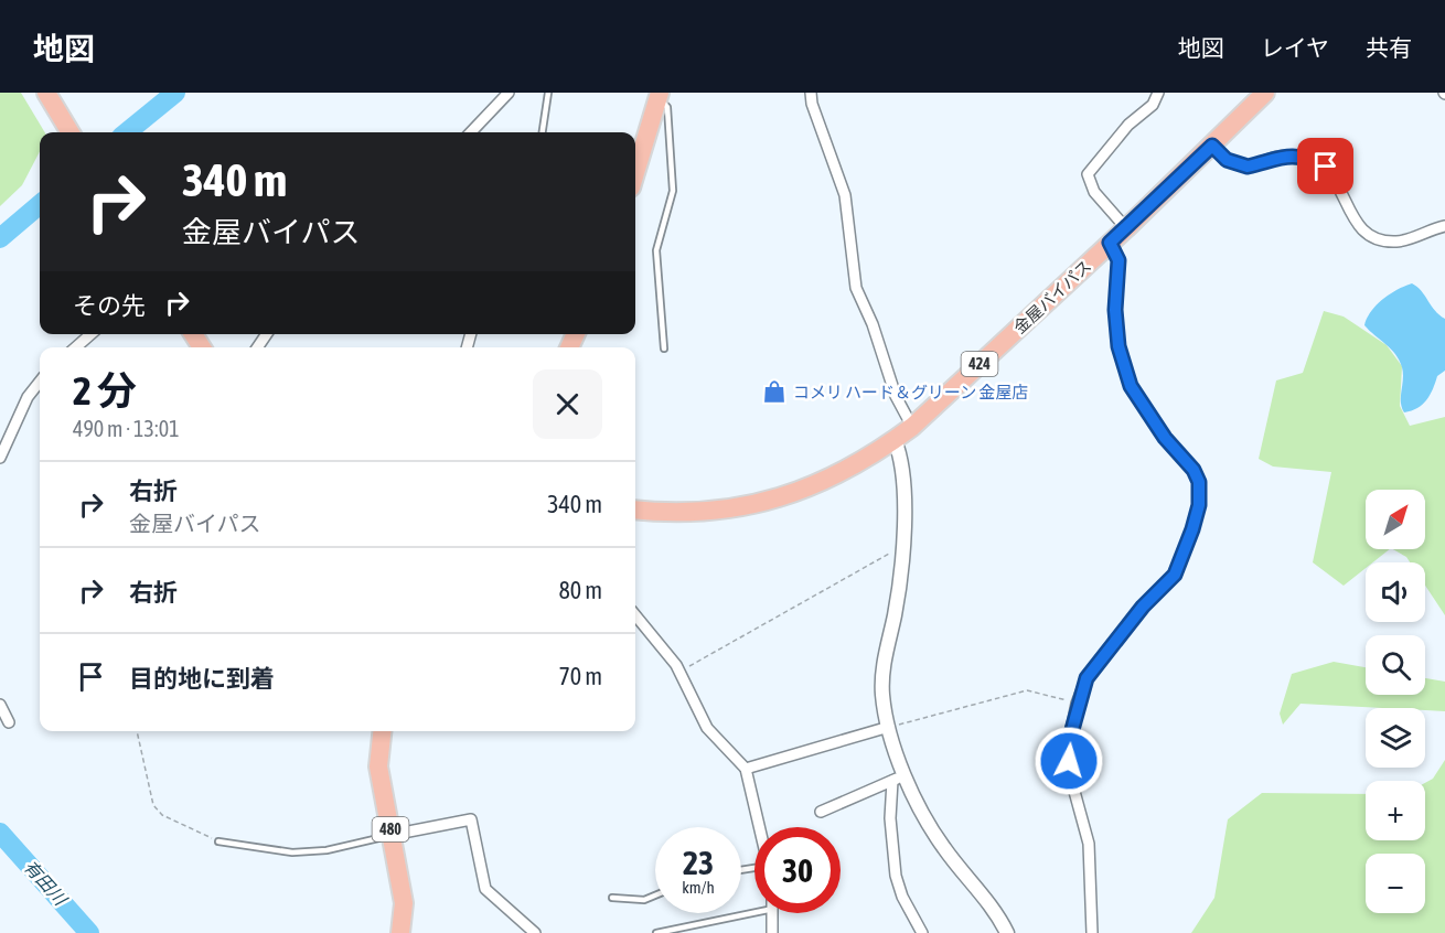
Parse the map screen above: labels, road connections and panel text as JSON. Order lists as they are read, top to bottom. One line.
{"streets":{"highway":["金屋バイパス","424","480"]},"water":["有田川"],"places":{"shop":["コメリ ハード＆グリーン 金屋店"]},"north":"top right","page":{"header":"地図","nav":["地図","レイヤ","共有"],"turn":["340 m","金屋バイパス"],"then":"その先","heading":["2 分","490 m · 13:01"],"list":[{"name":"右折","note":"金屋バイパス","value":"340 m"},{"name":"右折","value":"80 m"},{"name":"目的地に到着","value":"70 m"}],"map_buttons":["+","−"],"speed":"23 km/h","limit":"30"}}
